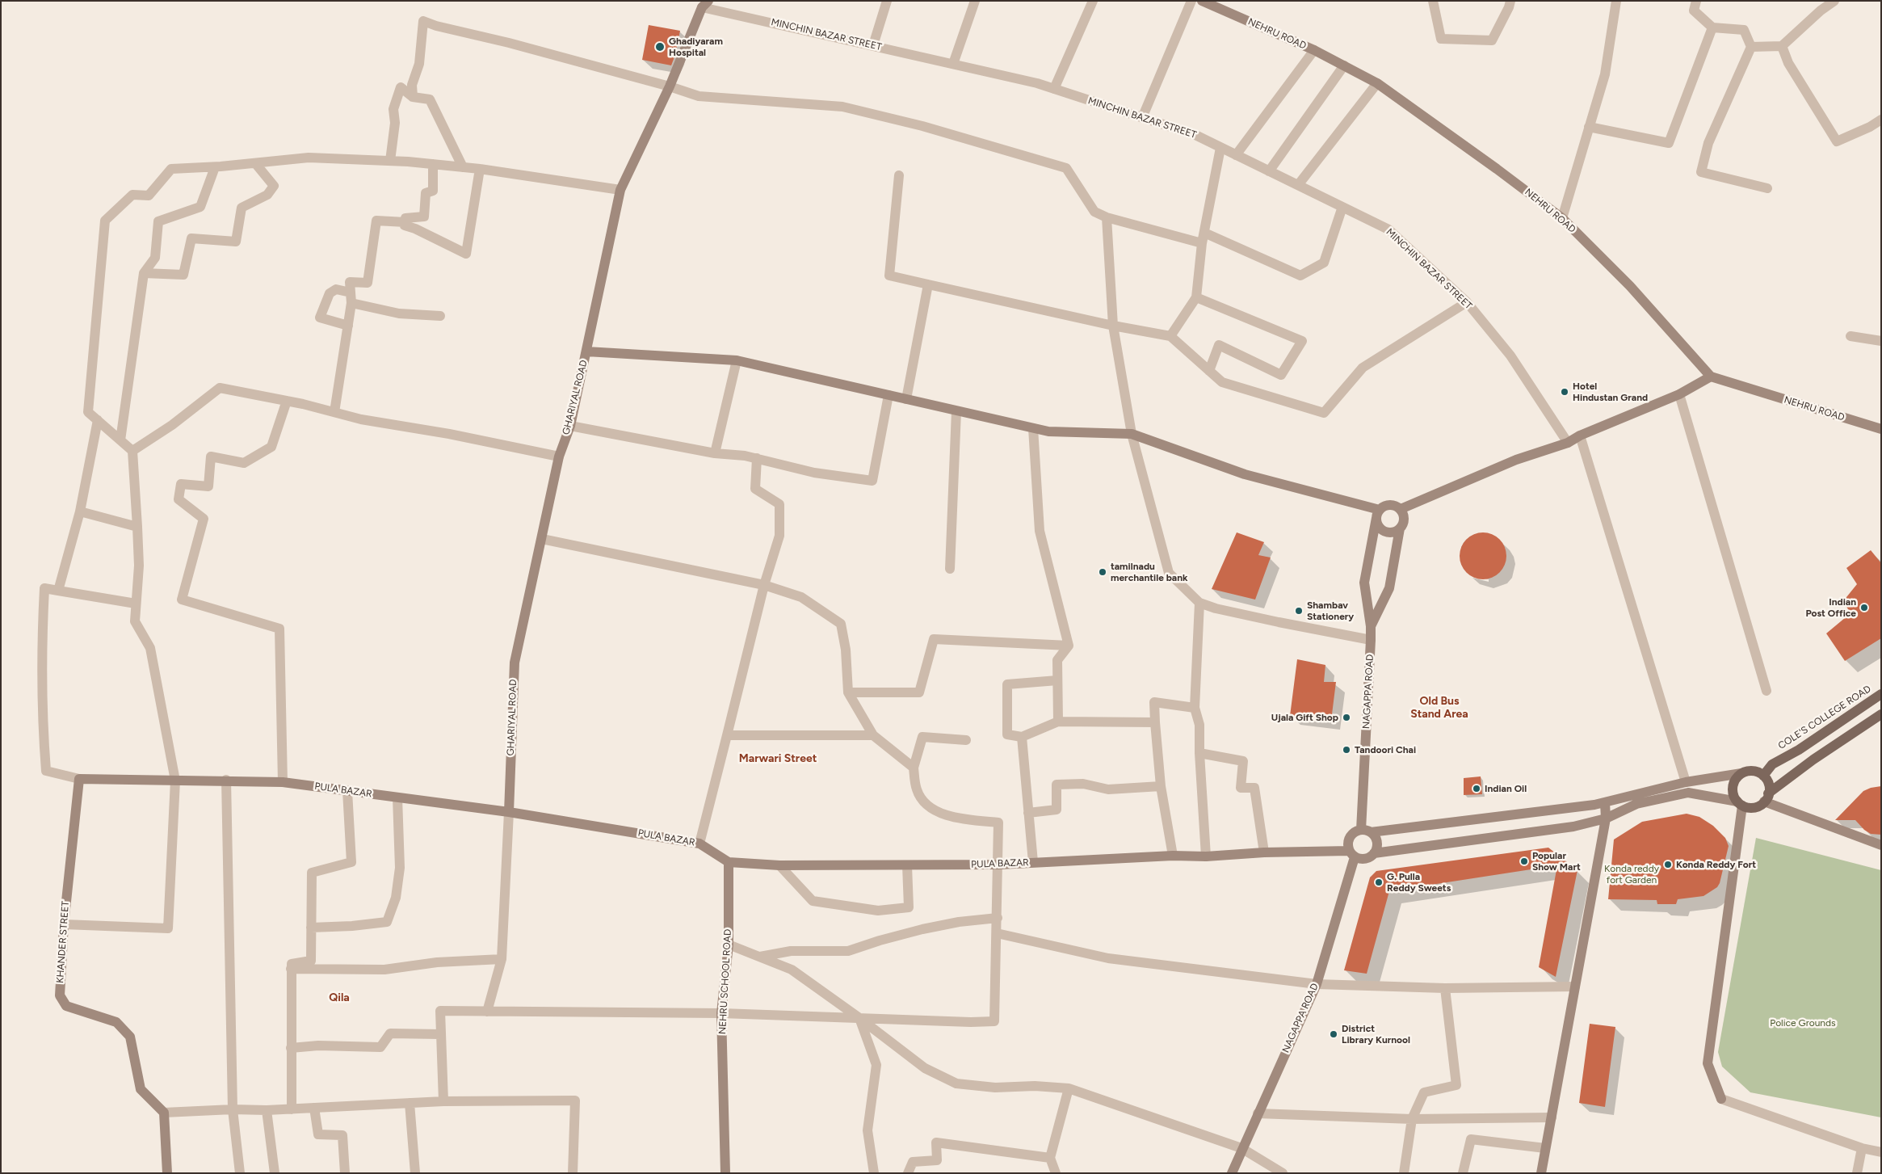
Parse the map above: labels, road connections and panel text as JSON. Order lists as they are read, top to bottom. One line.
{"streets":{"main road":["COLE'S COLLEGE ROAD"],"street":["NEHRU ROAD","MINCHIN BAZAR STREET","GHARIYAL ROAD","NAGAPPA ROAD","PULA BAZAR","KHANDER STREET","NEHRU SCHOOL ROAD"]},"crossings":[["MINCHIN BAZAR STREET","GHARIYAL ROAD"],["GHARIYAL ROAD","PULA BAZAR"],["NAGAPPA ROAD","PULA BAZAR"],["PULA BAZAR","KHANDER STREET"],["PULA BAZAR","NEHRU SCHOOL ROAD"]],"districts":["Old Bus Stand Area","Marwari Street","Qila"],"parks":["Konda reddy fort Garden","Police Grounds"],"places":["Ghadiyaram Hospital","Hotel Hindustan Grand","tamilnadu merchantile bank","Indian Post Office","Shambav Stationery","Ujala Gift Shop","Tandoori Chai","Indian Oil","Popular Show Mart","Konda Reddy Fort","G. Pulla Reddy Sweets","District Library Kurnool"]}
